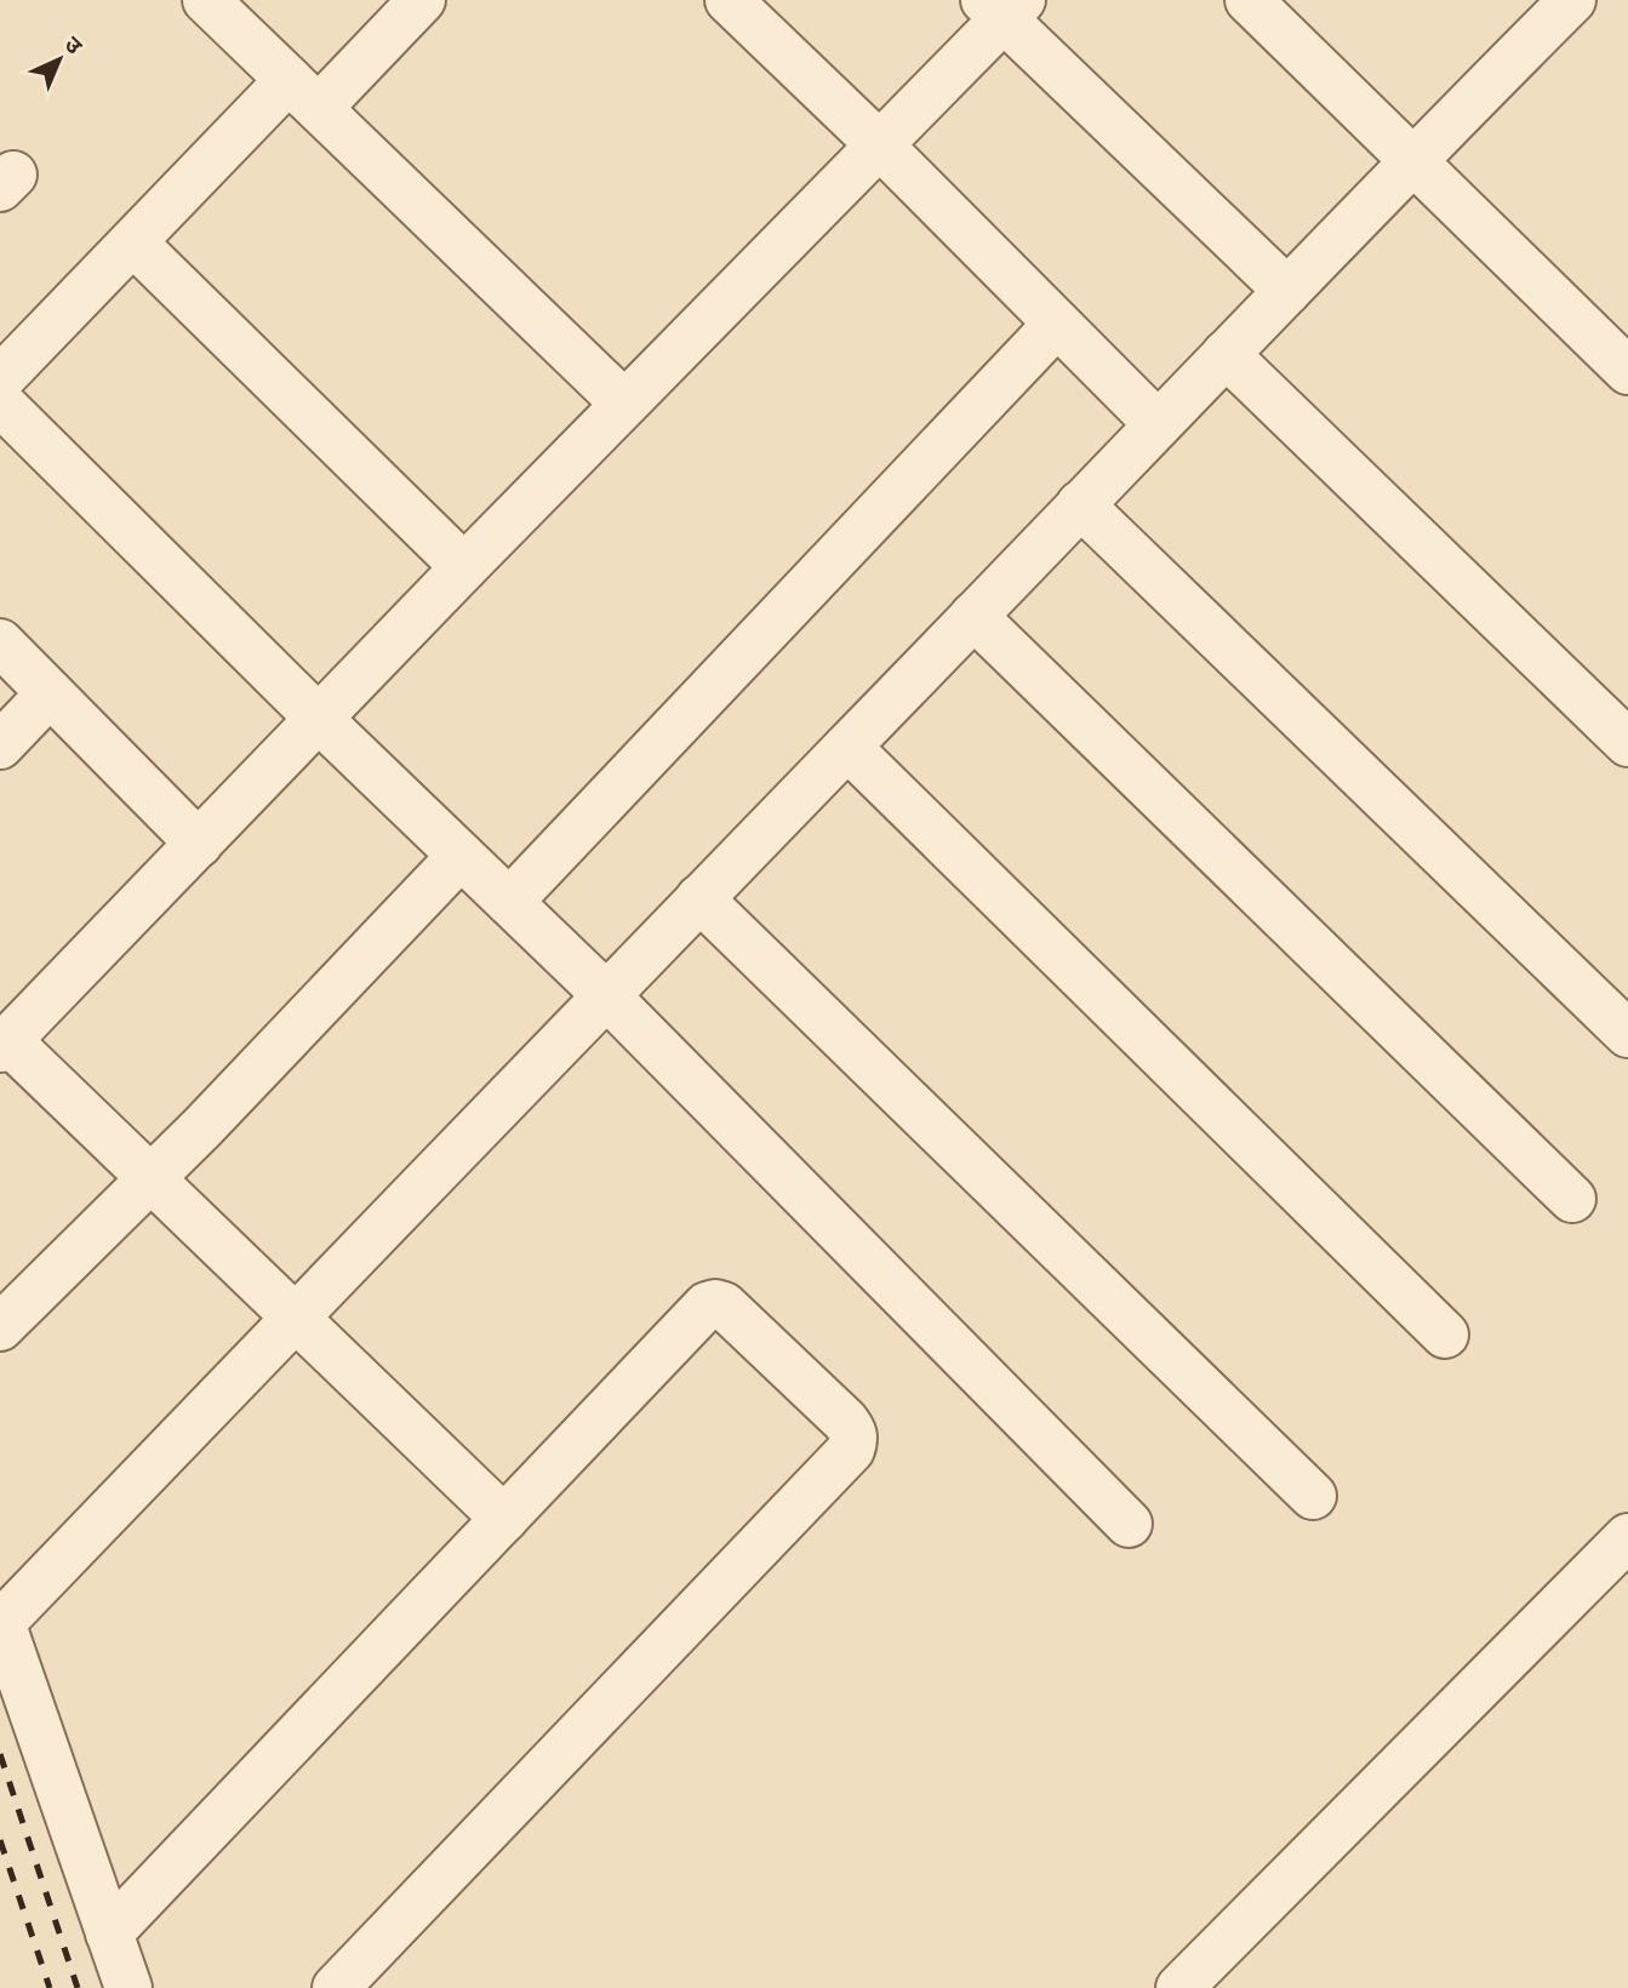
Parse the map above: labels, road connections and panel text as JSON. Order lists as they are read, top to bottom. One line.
{"north":"top right"}
